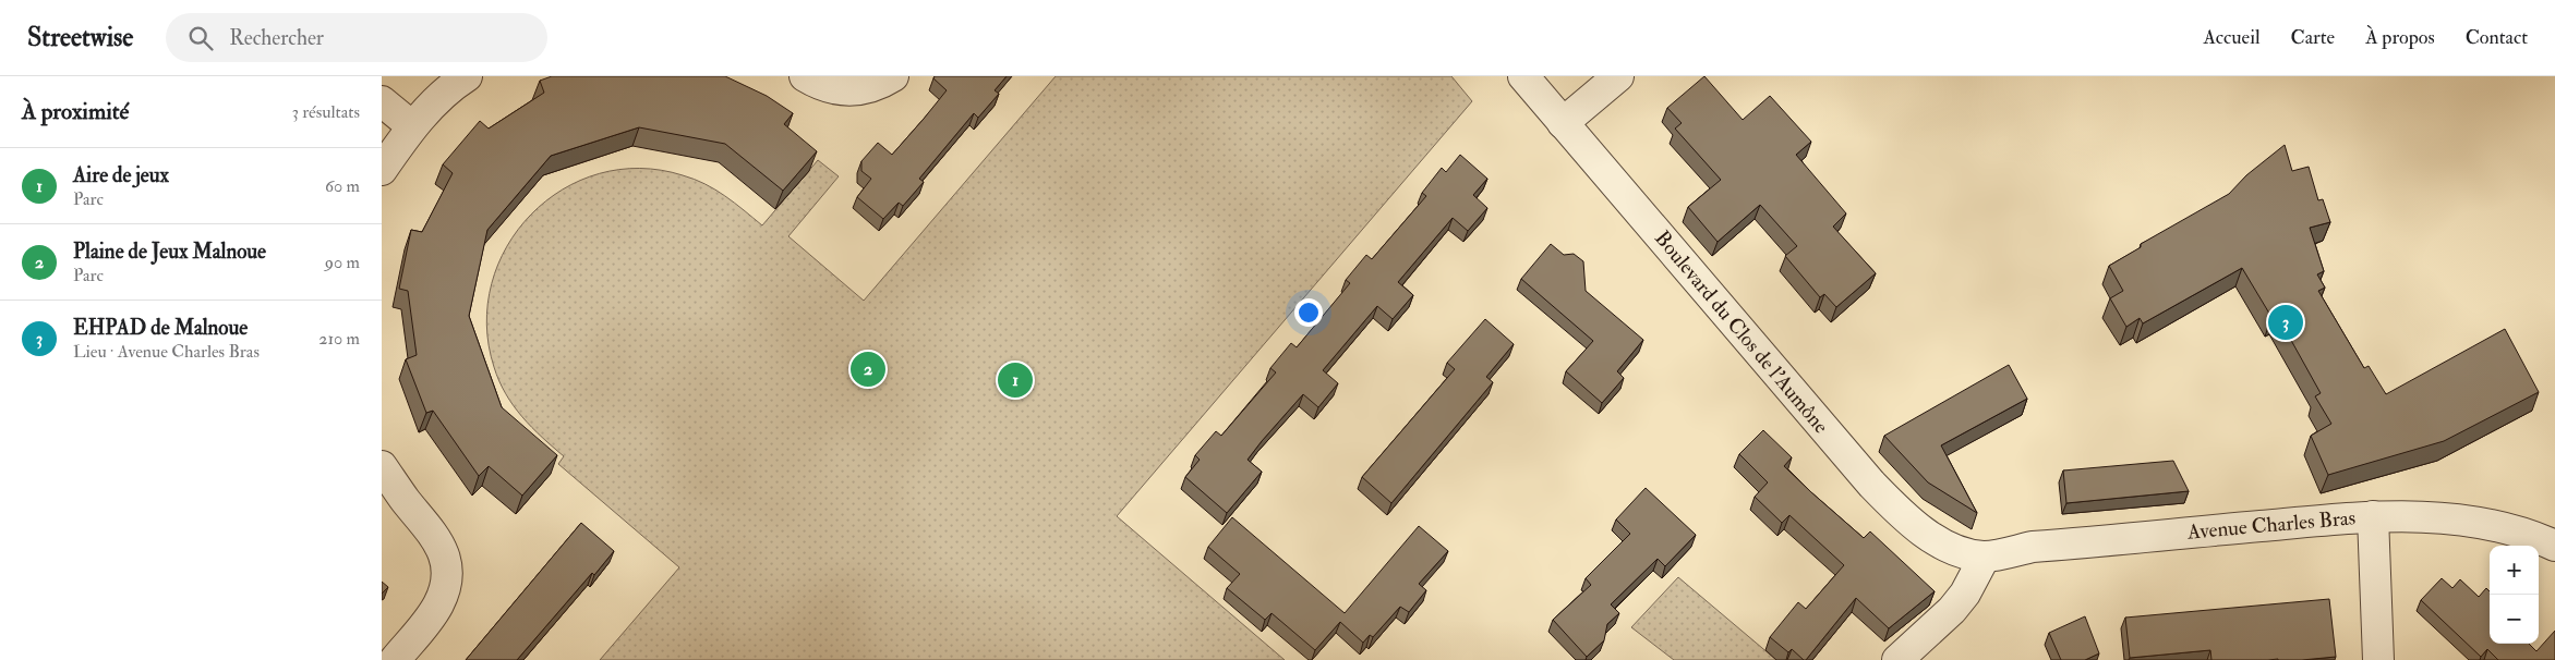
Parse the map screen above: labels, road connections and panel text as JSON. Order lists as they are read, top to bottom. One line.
{"streets":{"street":["Boulevard du Clos de l'Aumône","Avenue Charles Bras"]},"crossings":[["Boulevard du Clos de l'Aumône","Avenue Charles Bras"]],"page":{"header":"Streetwise","search":"Rechercher","nav":["Accueil","Carte","À propos","Contact"],"heading":["À proximité","3 résultats"],"list":[{"mark":"1","name":"Aire de jeux","note":"Parc","value":"60 m"},{"mark":"2","name":"Plaine de Jeux Malnoue","note":"Parc","value":"90 m"},{"mark":"3","name":"EHPAD de Malnoue","note":"Lieu · Avenue Charles Bras","value":"210 m"}],"pins":["3","2","1"],"map_buttons":["+","−"]}}
